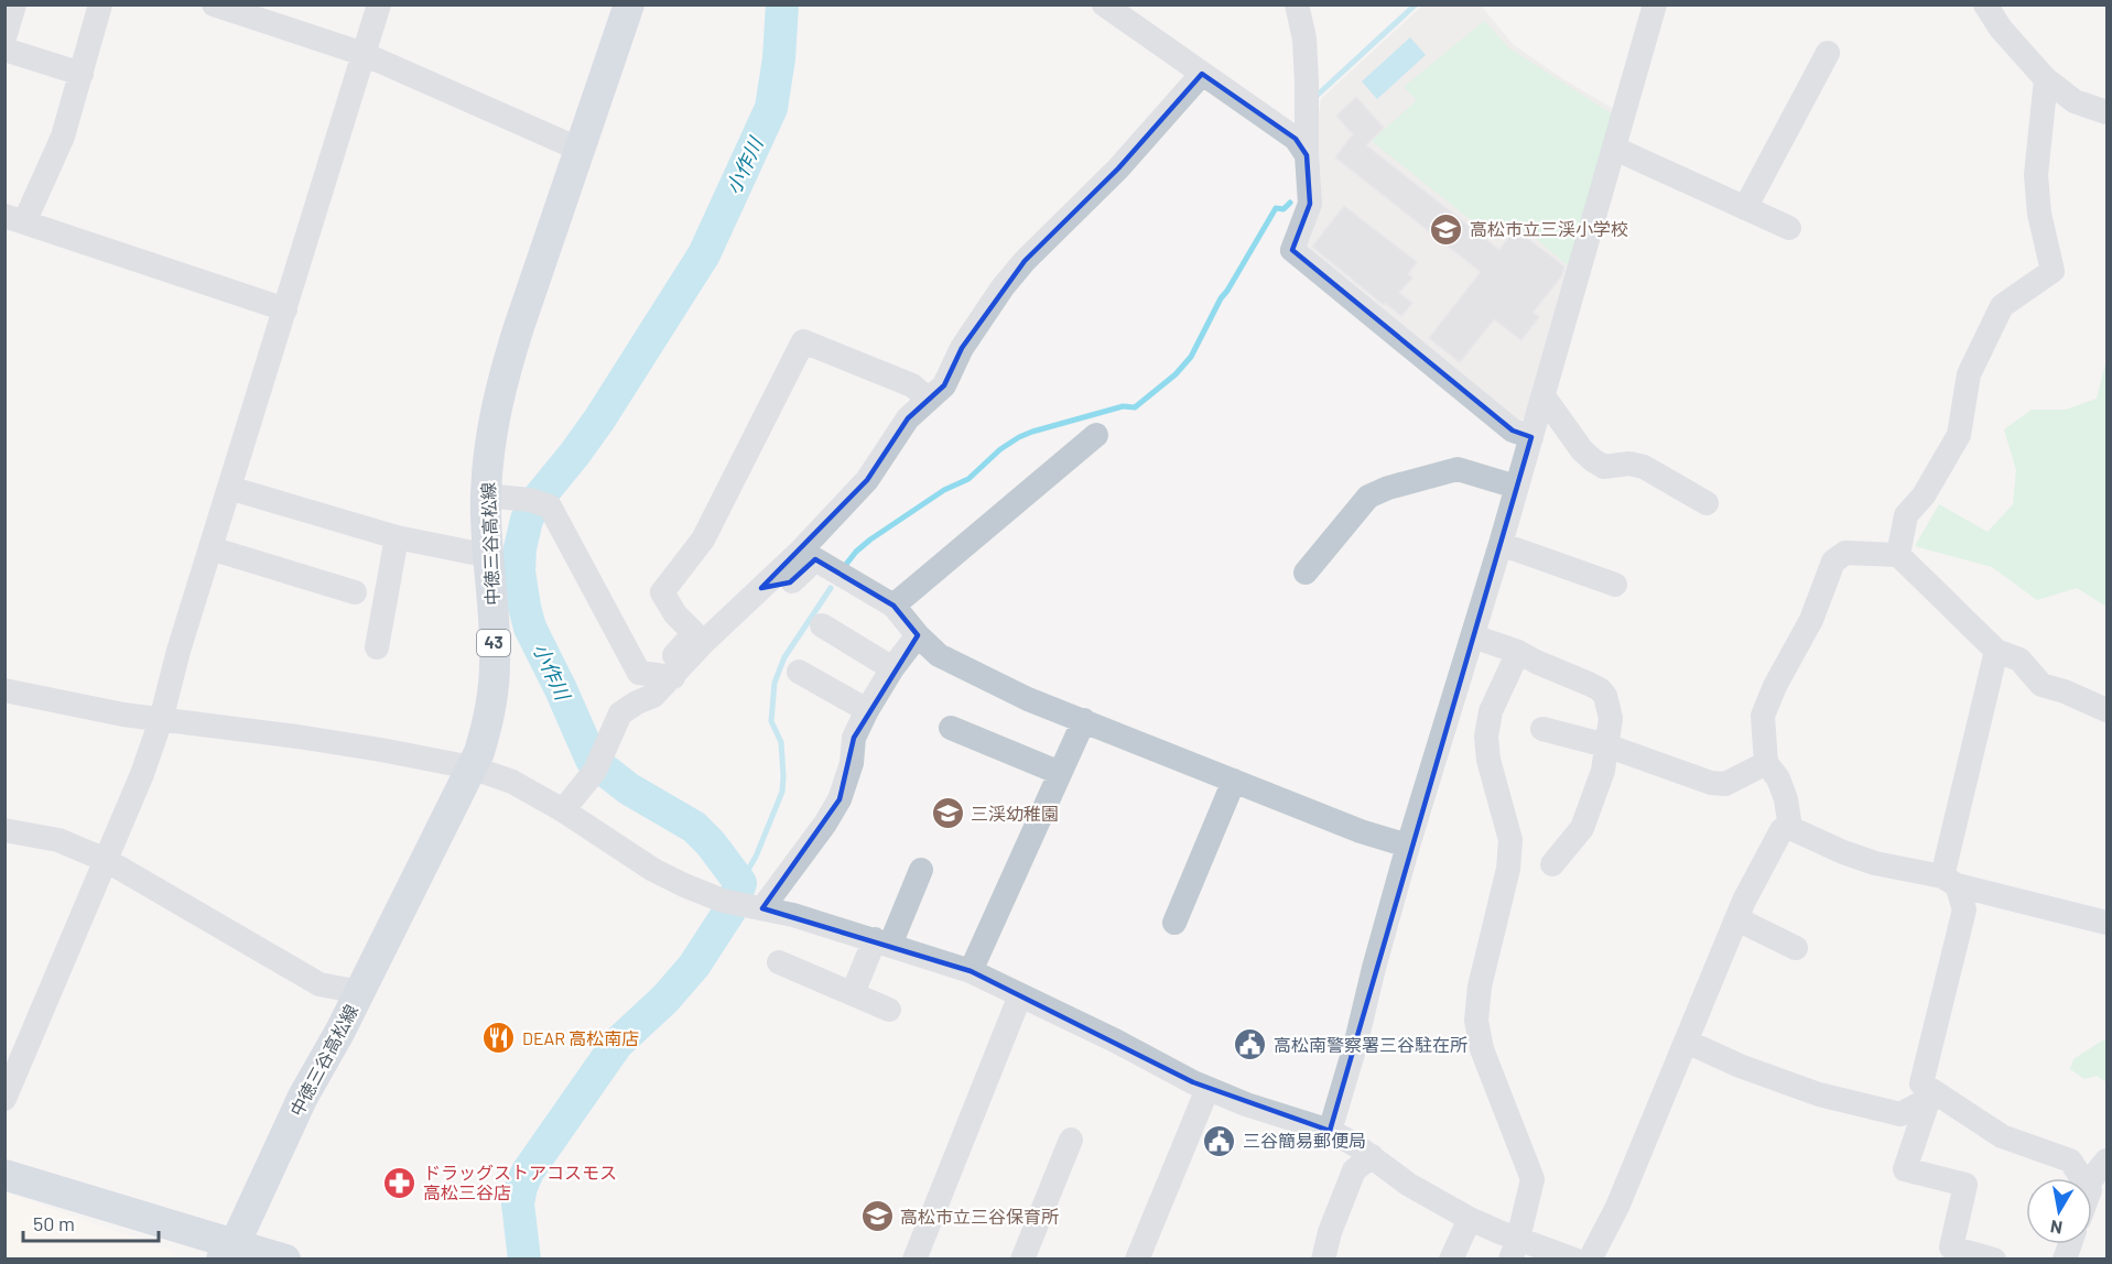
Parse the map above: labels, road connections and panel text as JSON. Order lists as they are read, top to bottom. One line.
{"streets":{"main road":["中徳三谷高松線","43"]},"water":["小作川"],"places":{"school or university":["高松市立三渓小学校","三渓幼稚園","高松市立三谷保育所"],"restaurant":["DEAR 高松南店"],"public building":["高松南警察署三谷駐在所","三谷簡易郵便局"],"pharmacy":["ドラッグストアコスモス 高松三谷店"]},"scale_bar":"50 m","north":"bottom"}
